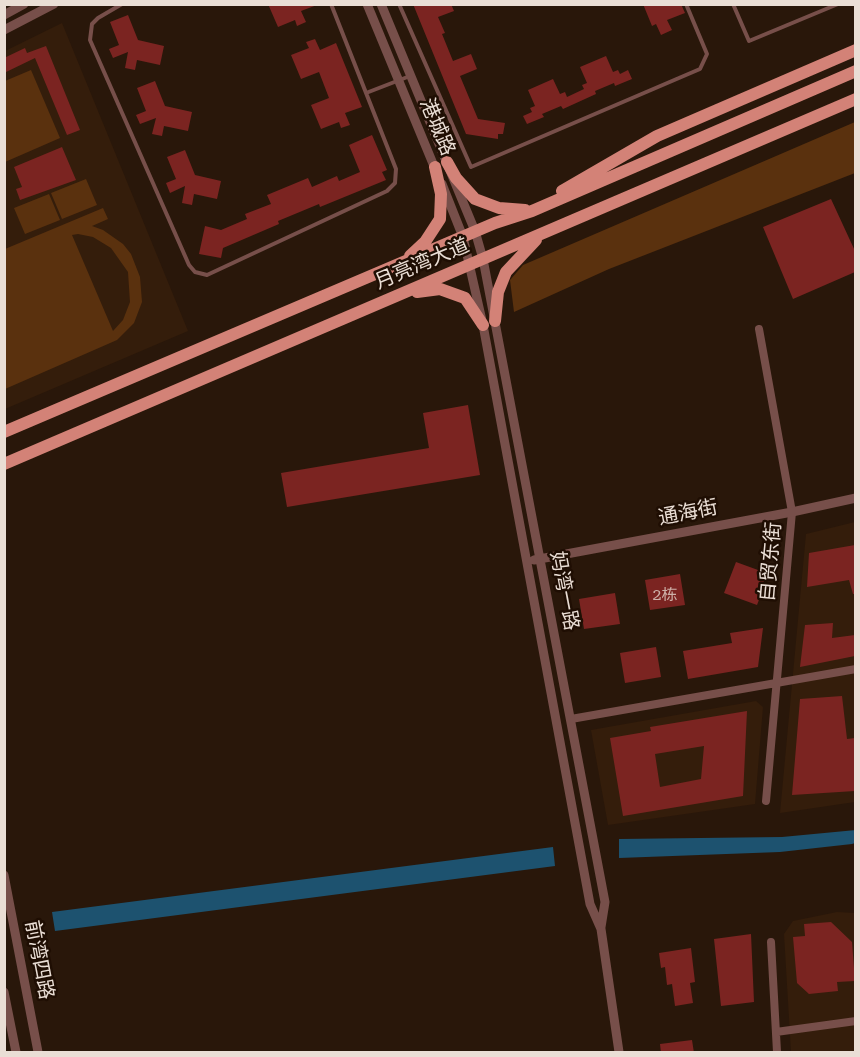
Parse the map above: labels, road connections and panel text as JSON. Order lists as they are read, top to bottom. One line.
{"streets":{"main road":["月亮湾大道"],"street":["港城路","通海街","自贸东街","妈湾一路","前湾四路"]},"crossings":[["港城路","月亮湾大道"],["港城路","妈湾一路"],["月亮湾大道","妈湾一路"],["通海街","自贸东街"],["通海街","妈湾一路"]],"house_numbers":["2栋"]}
